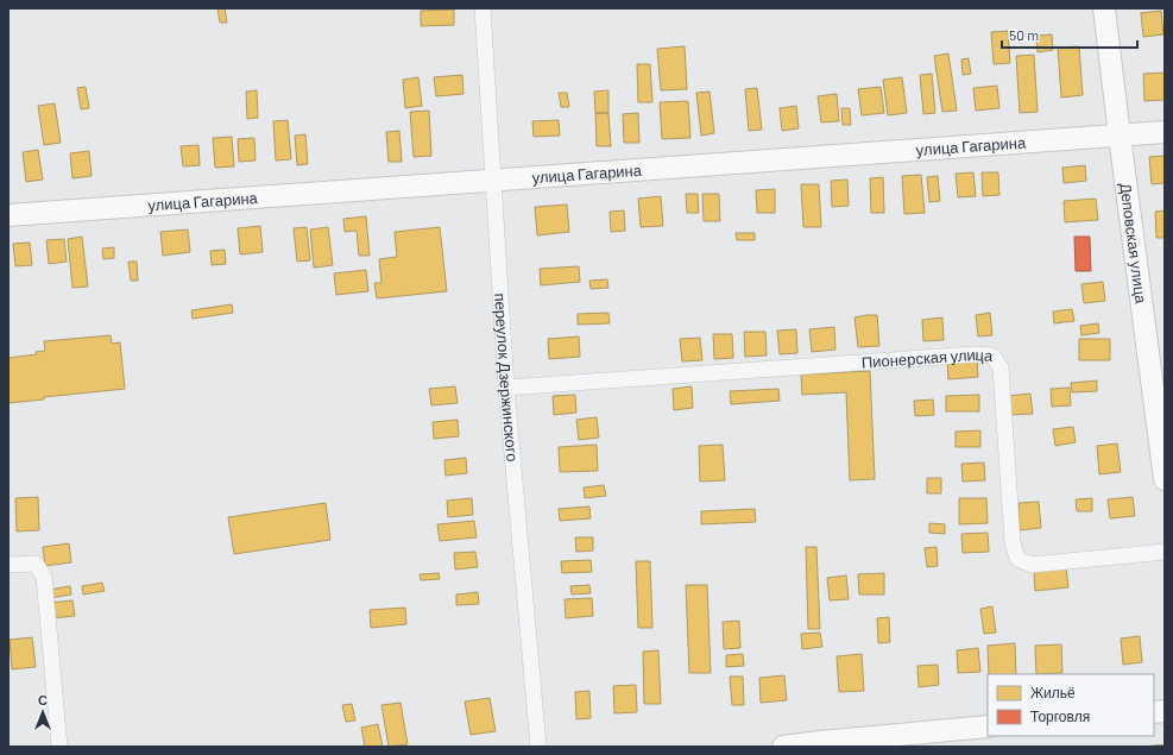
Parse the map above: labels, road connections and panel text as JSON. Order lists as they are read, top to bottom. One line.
{"streets":{"street":["улица Гагарина","Деповская улица","Пионерская улица","переулок Дзержинского"]},"crossings":[["улица Гагарина","Деповская улица"],["улица Гагарина","переулок Дзержинского"],["Пионерская улица","переулок Дзержинского"]],"legend":["Жильё","Торговля"],"scale_bar":"50 m","north":"top"}
